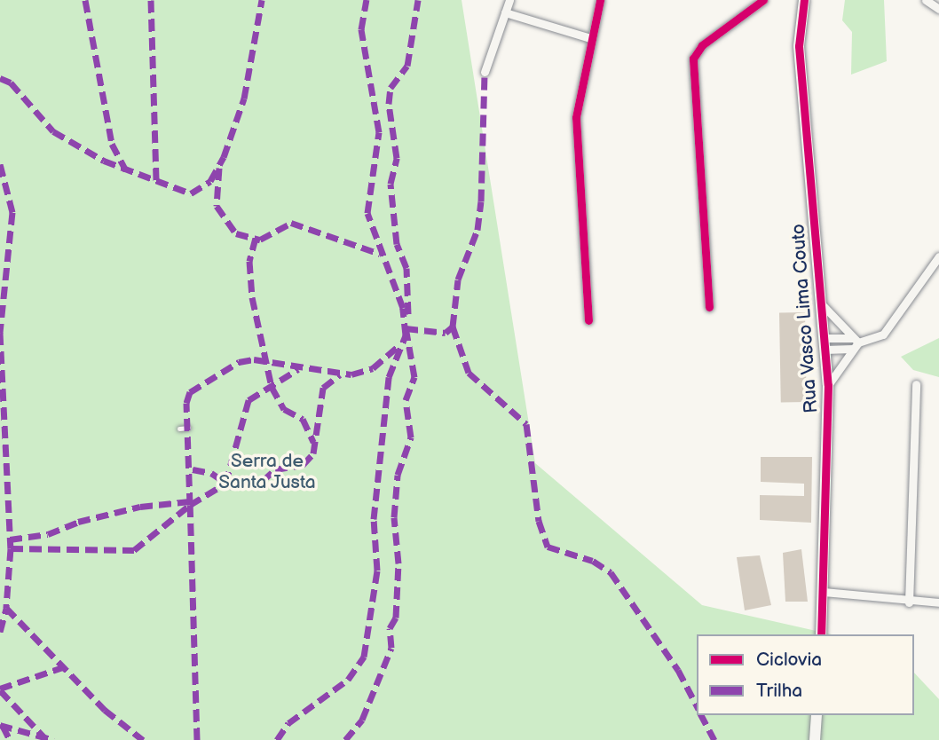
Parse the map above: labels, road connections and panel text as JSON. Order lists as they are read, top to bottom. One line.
{"streets":{"street":["Rua Vasco Lima Couto"]},"parks":["Serra de Santa Justa"],"legend":["Ciclovia","Trilha"]}
